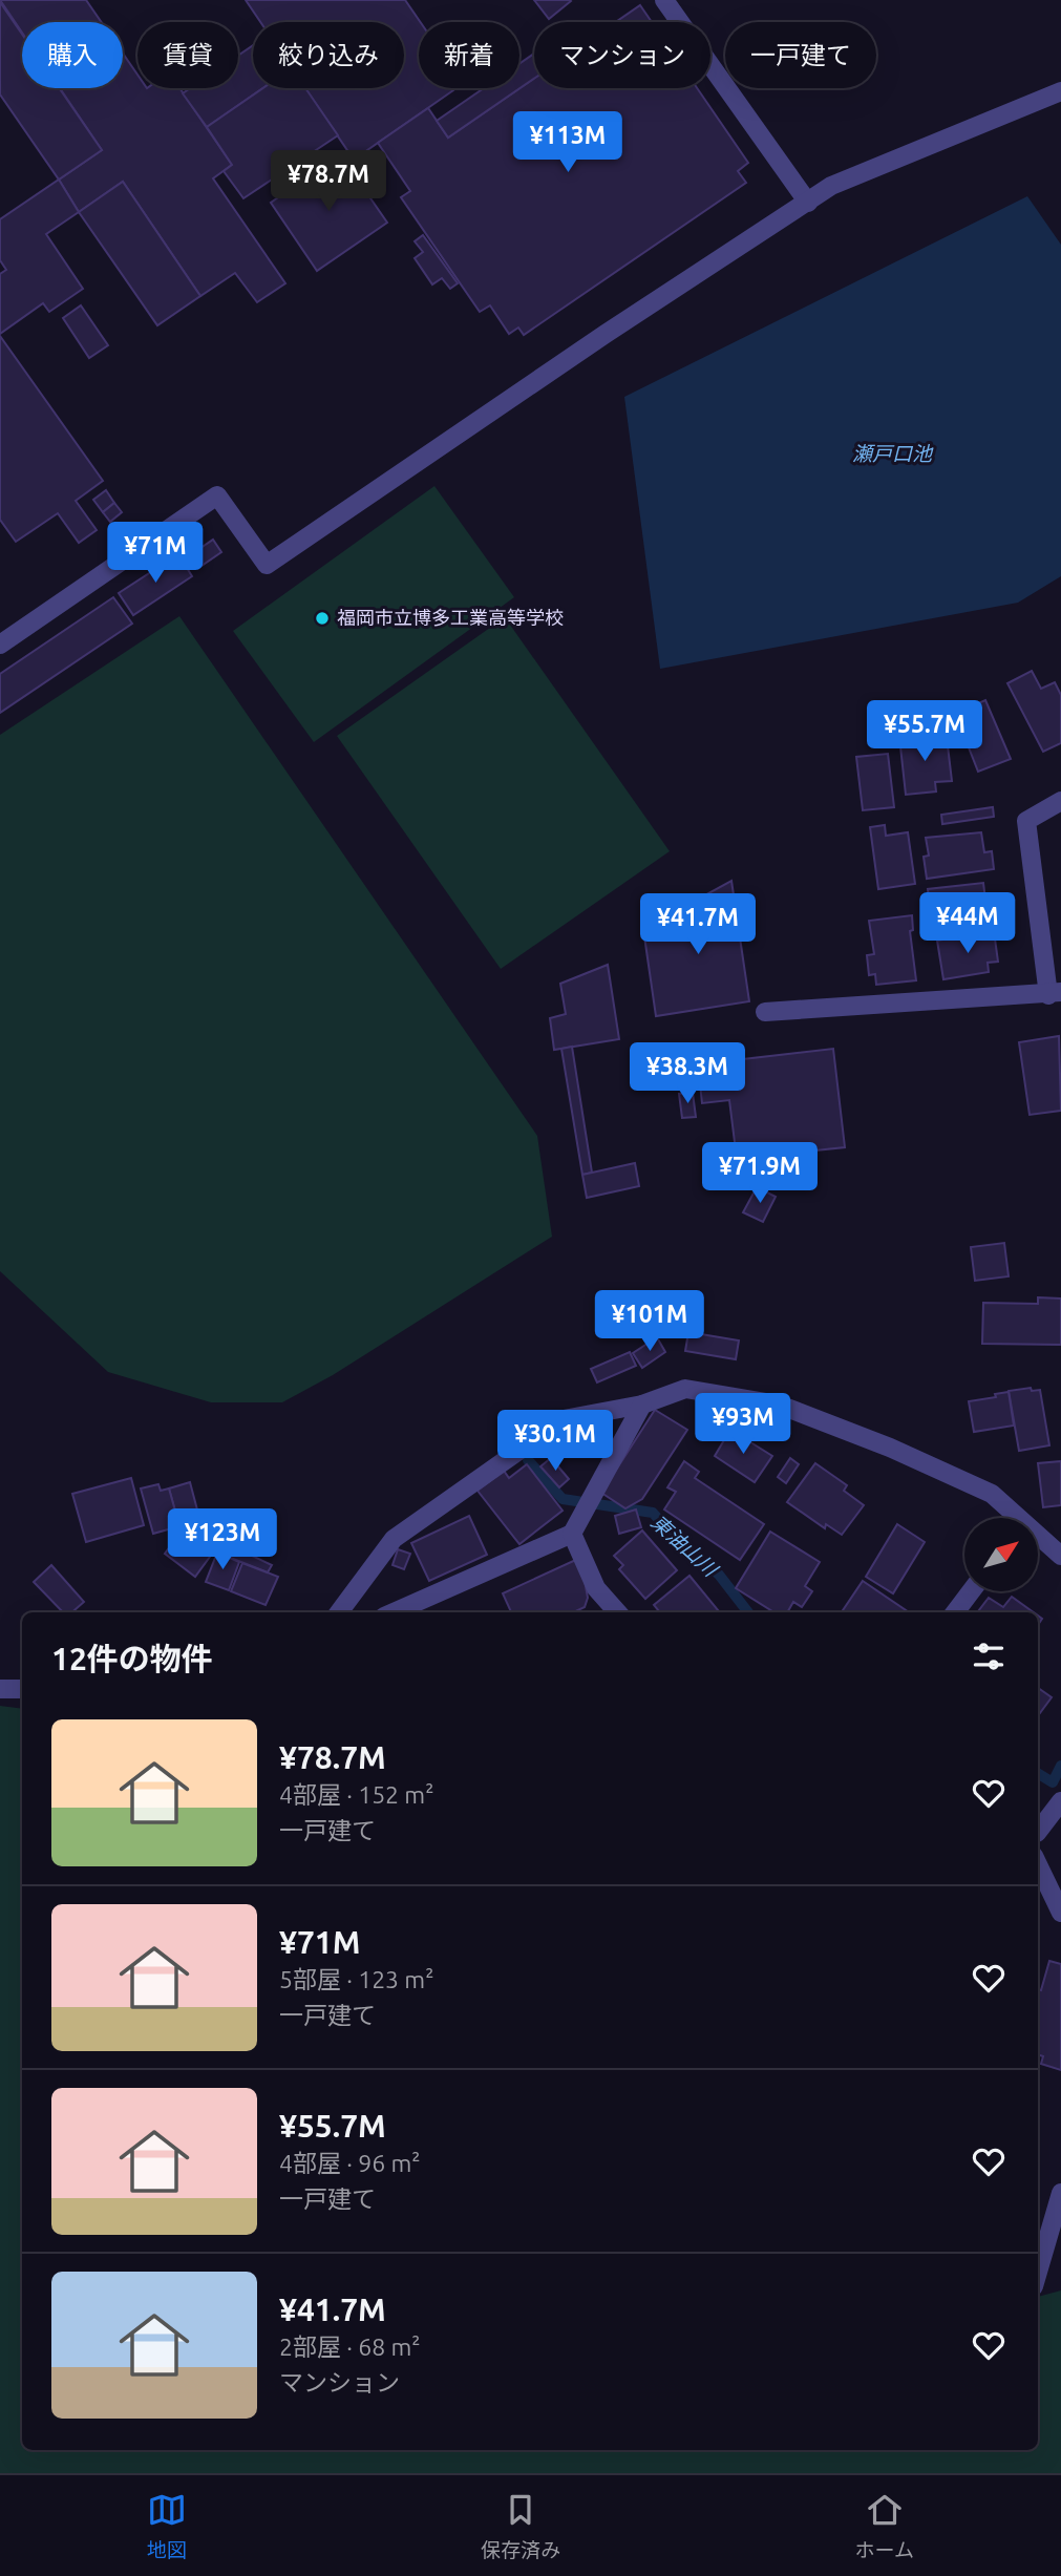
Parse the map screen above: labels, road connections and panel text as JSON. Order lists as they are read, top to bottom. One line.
{"water":["瀬戸口池","東油山川"],"places":["福岡市立博多工業高等学校"],"north":"top right","page":{"chip":["購入","賃貸","絞り込み","新着","マンション","一戸建て"],"price":["¥113M","¥78.7M","¥71M","¥55.7M","¥44M","¥41.7M","¥38.3M","¥71.9M","¥101M","¥93M","¥30.1M","¥123M"],"heading":"12件の物件","list":[{"name":"¥78.7M","note":"4部屋 · 152 m² · 一戸建て"},{"name":"¥71M","note":"5部屋 · 123 m² · 一戸建て"},{"name":"¥55.7M","note":"4部屋 · 96 m² · 一戸建て"},{"name":"¥41.7M","note":"2部屋 · 68 m² · マンション"}],"tabs":["地図","保存済み","ホーム"]}}
